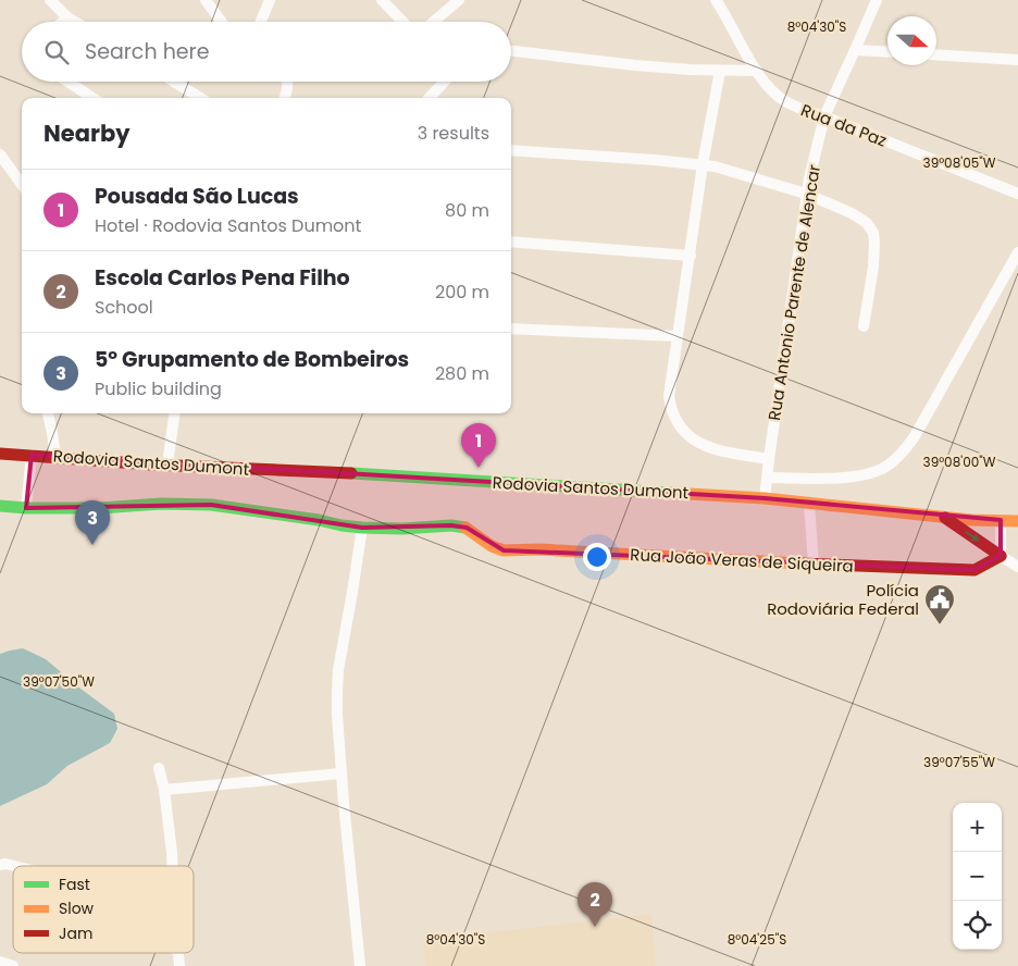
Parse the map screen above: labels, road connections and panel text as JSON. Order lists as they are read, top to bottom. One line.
{"streets":{"main road":["Rodovia Santos Dumont","Rua João Veras de Siqueira"],"street":["Rua da Paz","Rua Antonio Parente de Alencar"]},"crossings":[["Rua da Paz","Rua Antonio Parente de Alencar"],["Rua Antonio Parente de Alencar","Rodovia Santos Dumont"]],"places":{"public building":["Polícia Rodoviária Federal"]},"legend":["Fast","Slow","Jam"],"north":"right","page":{"search":"Search here","heading":["Nearby","3 results"],"list":[{"mark":"1","name":"Pousada São Lucas","note":"Hotel · Rodovia Santos Dumont","value":"80 m"},{"mark":"2","name":"Escola Carlos Pena Filho","note":"School","value":"200 m"},{"mark":"3","name":"5º Grupamento de Bombeiros","note":"Public building","value":"280 m"}],"pins":["1","3","2"],"map_buttons":["+","−"]},"coordinates":["8°04'30\"S","39°08'05\"W","39°08'00\"W","39°07'50\"W","39°07'55\"W","8°04'25\"S"]}
